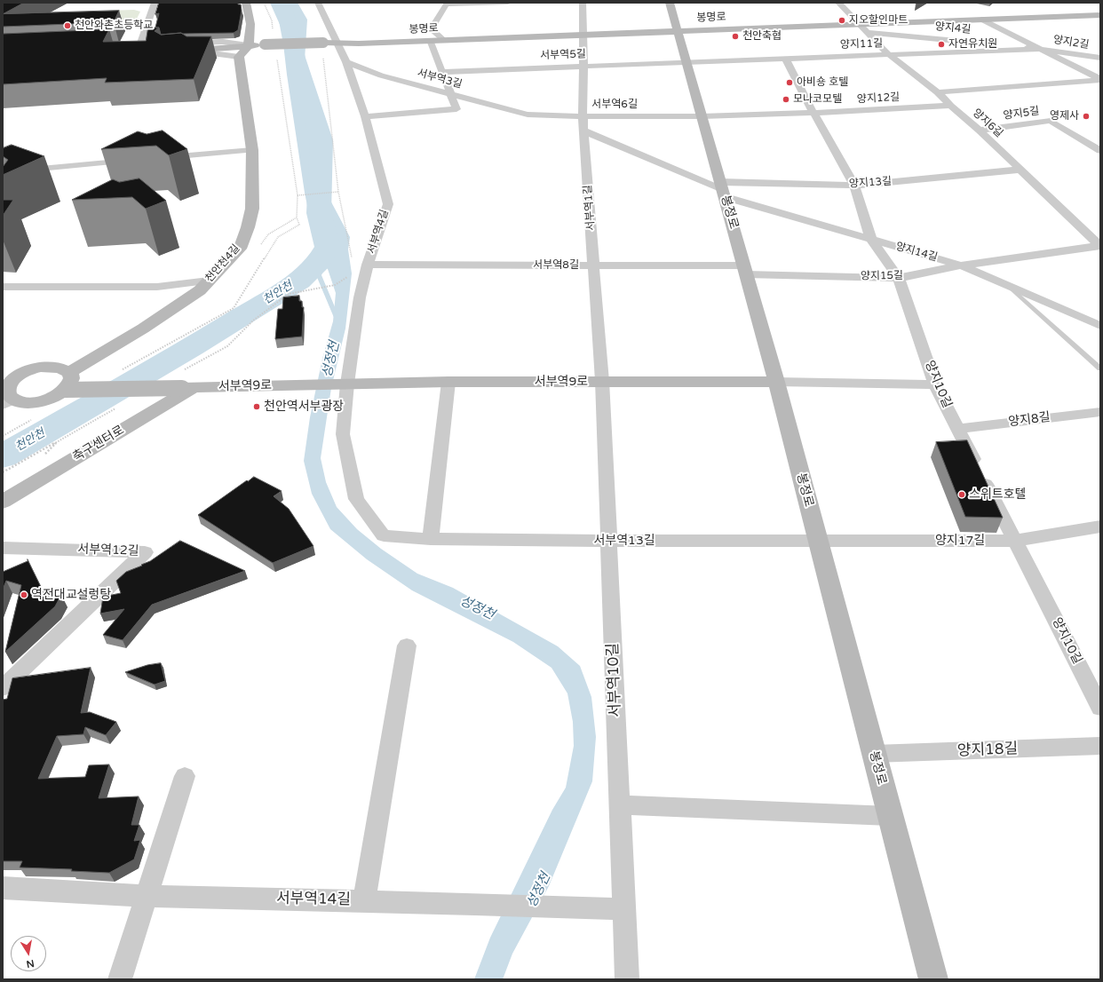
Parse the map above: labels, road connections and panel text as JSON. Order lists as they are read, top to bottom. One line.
{"streets":{"street":["봉명로","양지4길","양지2길","양지11길","서부역5길","서부역3길","양지12길","서부역6길","양지5길","양지6길","양지13길","서부역1길","봉정로","서부역4길","양지14길","천안천4길","서부역8길","양지15길","서부역9로","양지10길","양지8길","축구센터로","서부역13길","양지17길","서부역12길","서부역10길","양지18길","서부역14길"]},"crossings":[["봉명로","양지4길"],["봉명로","양지6길"],["봉명로","서부역1길"],["봉명로","봉정로"],["봉명로","서부역4길"],["양지4길","양지2길"],["양지4길","양지11길"],["양지4길","양지6길"],["양지2길","양지11길"],["양지11길","서부역5길"],["양지11길","양지6길"],["양지11길","봉정로"],["양지11길","양지10길"],["서부역5길","서부역1길"],["서부역5길","봉정로"],["서부역3길","서부역6길"],["서부역3길","서부역4길"],["양지12길","서부역6길"],["양지12길","양지6길"],["양지12길","봉정로"],["양지12길","양지10길"],["서부역6길","서부역1길"],["서부역6길","봉정로"],["양지5길","양지6길"],["양지6길","양지13길"],["양지6길","양지15길"],["양지13길","봉정로"],["양지13길","양지14길"],["양지13길","양지10길"],["서부역1길","서부역8길"],["서부역1길","서부역9로"],["서부역1길","서부역10길"],["봉정로","양지14길"],["봉정로","서부역8길"],["봉정로","양지15길"],["봉정로","서부역9로"],["봉정로","서부역13길"],["봉정로","양지17길"],["봉정로","양지18길"],["서부역4길","서부역8길"],["서부역4길","서부역9로"],["서부역4길","서부역13길"],["양지14길","양지15길"],["양지14길","양지10길"],["서부역8길","양지15길"],["양지15길","양지10길"],["서부역9로","축구센터로"],["서부역9로","서부역10길"],["양지10길","양지8길"],["양지10길","양지17길"],["서부역13길","양지17길"],["서부역13길","서부역10길"],["서부역10길","서부역14길"]],"water":["천안천","성정천"],"places":["지오할인마트","천안와촌초등학교","천안축협","자연유치원","아비숑 호텔","모나코모텔","영제사","천안역서부광장","스위트호텔","역전대교설렁탕"],"north":"bottom"}
